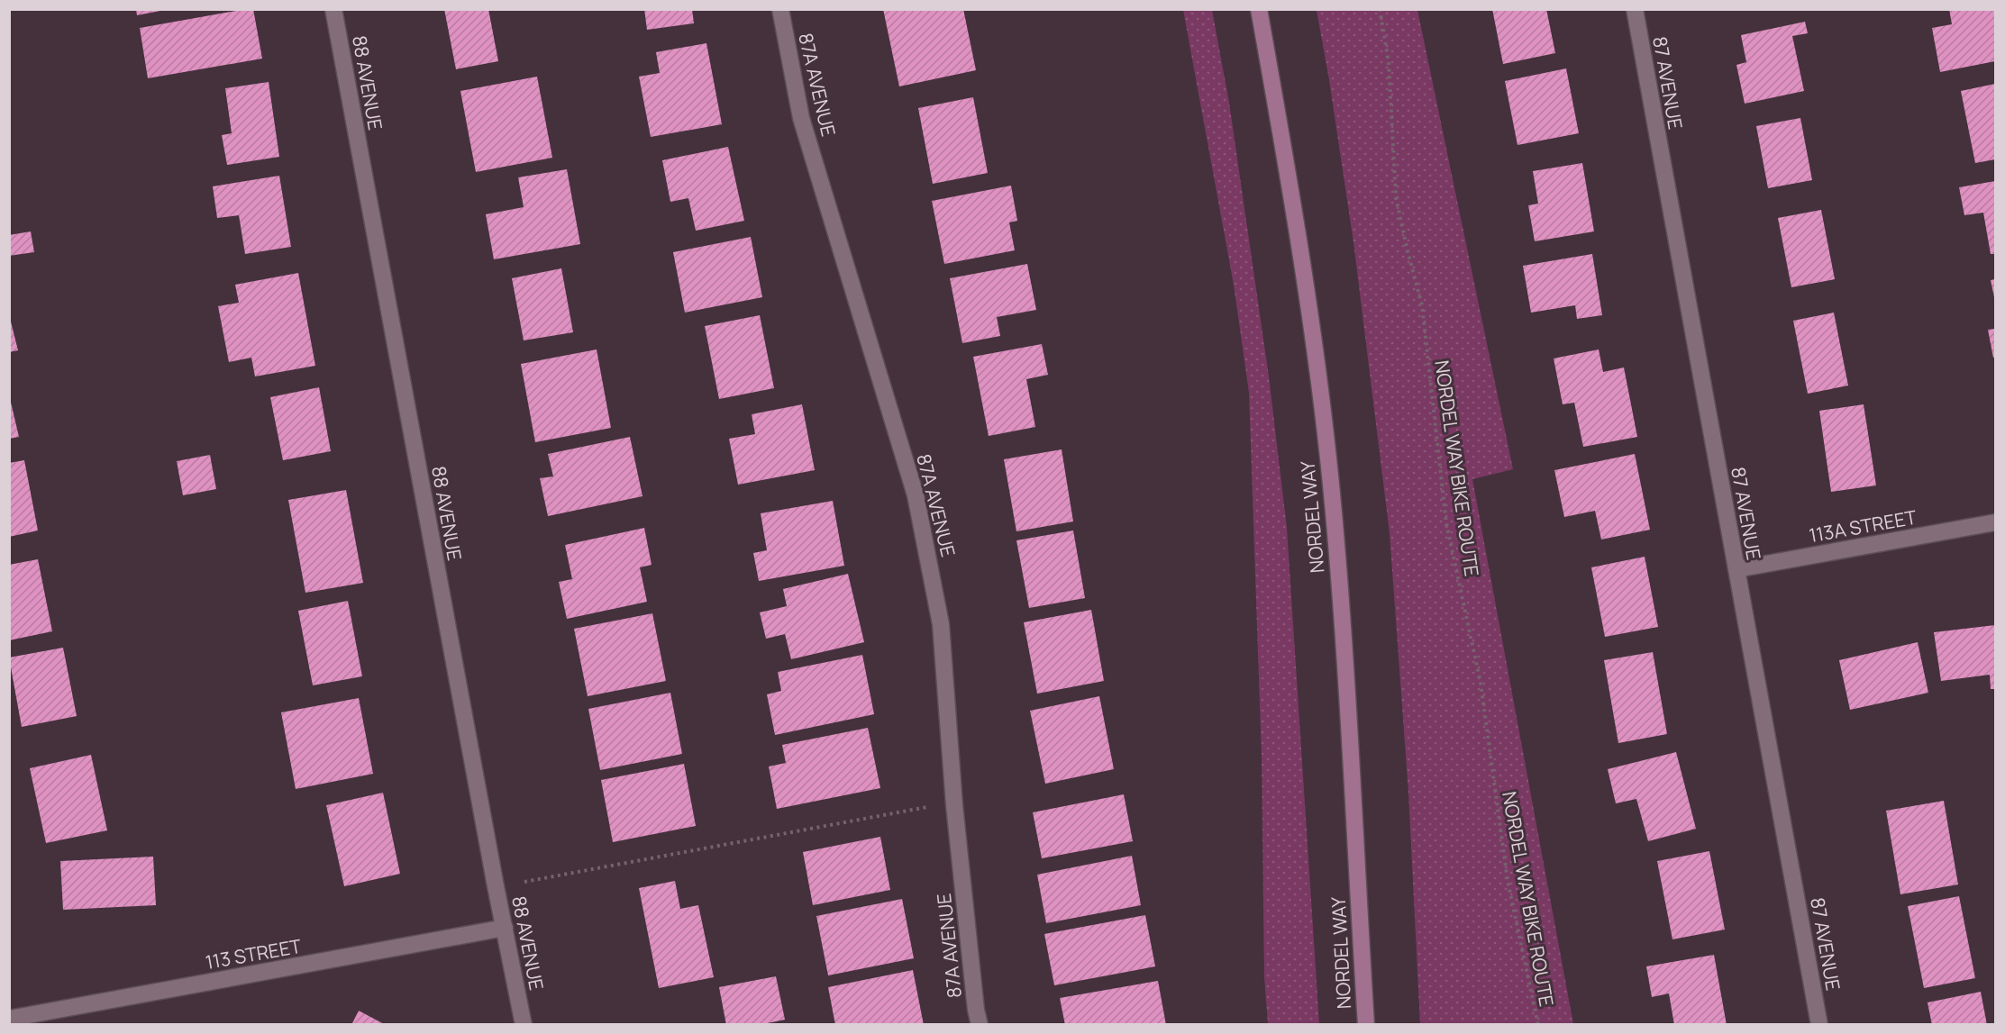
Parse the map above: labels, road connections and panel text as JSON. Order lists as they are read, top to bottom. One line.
{"streets":{"main road":["NORDEL WAY"],"street":["88 AVENUE","87 AVENUE","87A AVENUE","113A STREET","113 STREET"],"path":["NORDEL WAY BIKE ROUTE"]},"crossings":[["88 AVENUE","113 STREET"],["87 AVENUE","113A STREET"]]}
